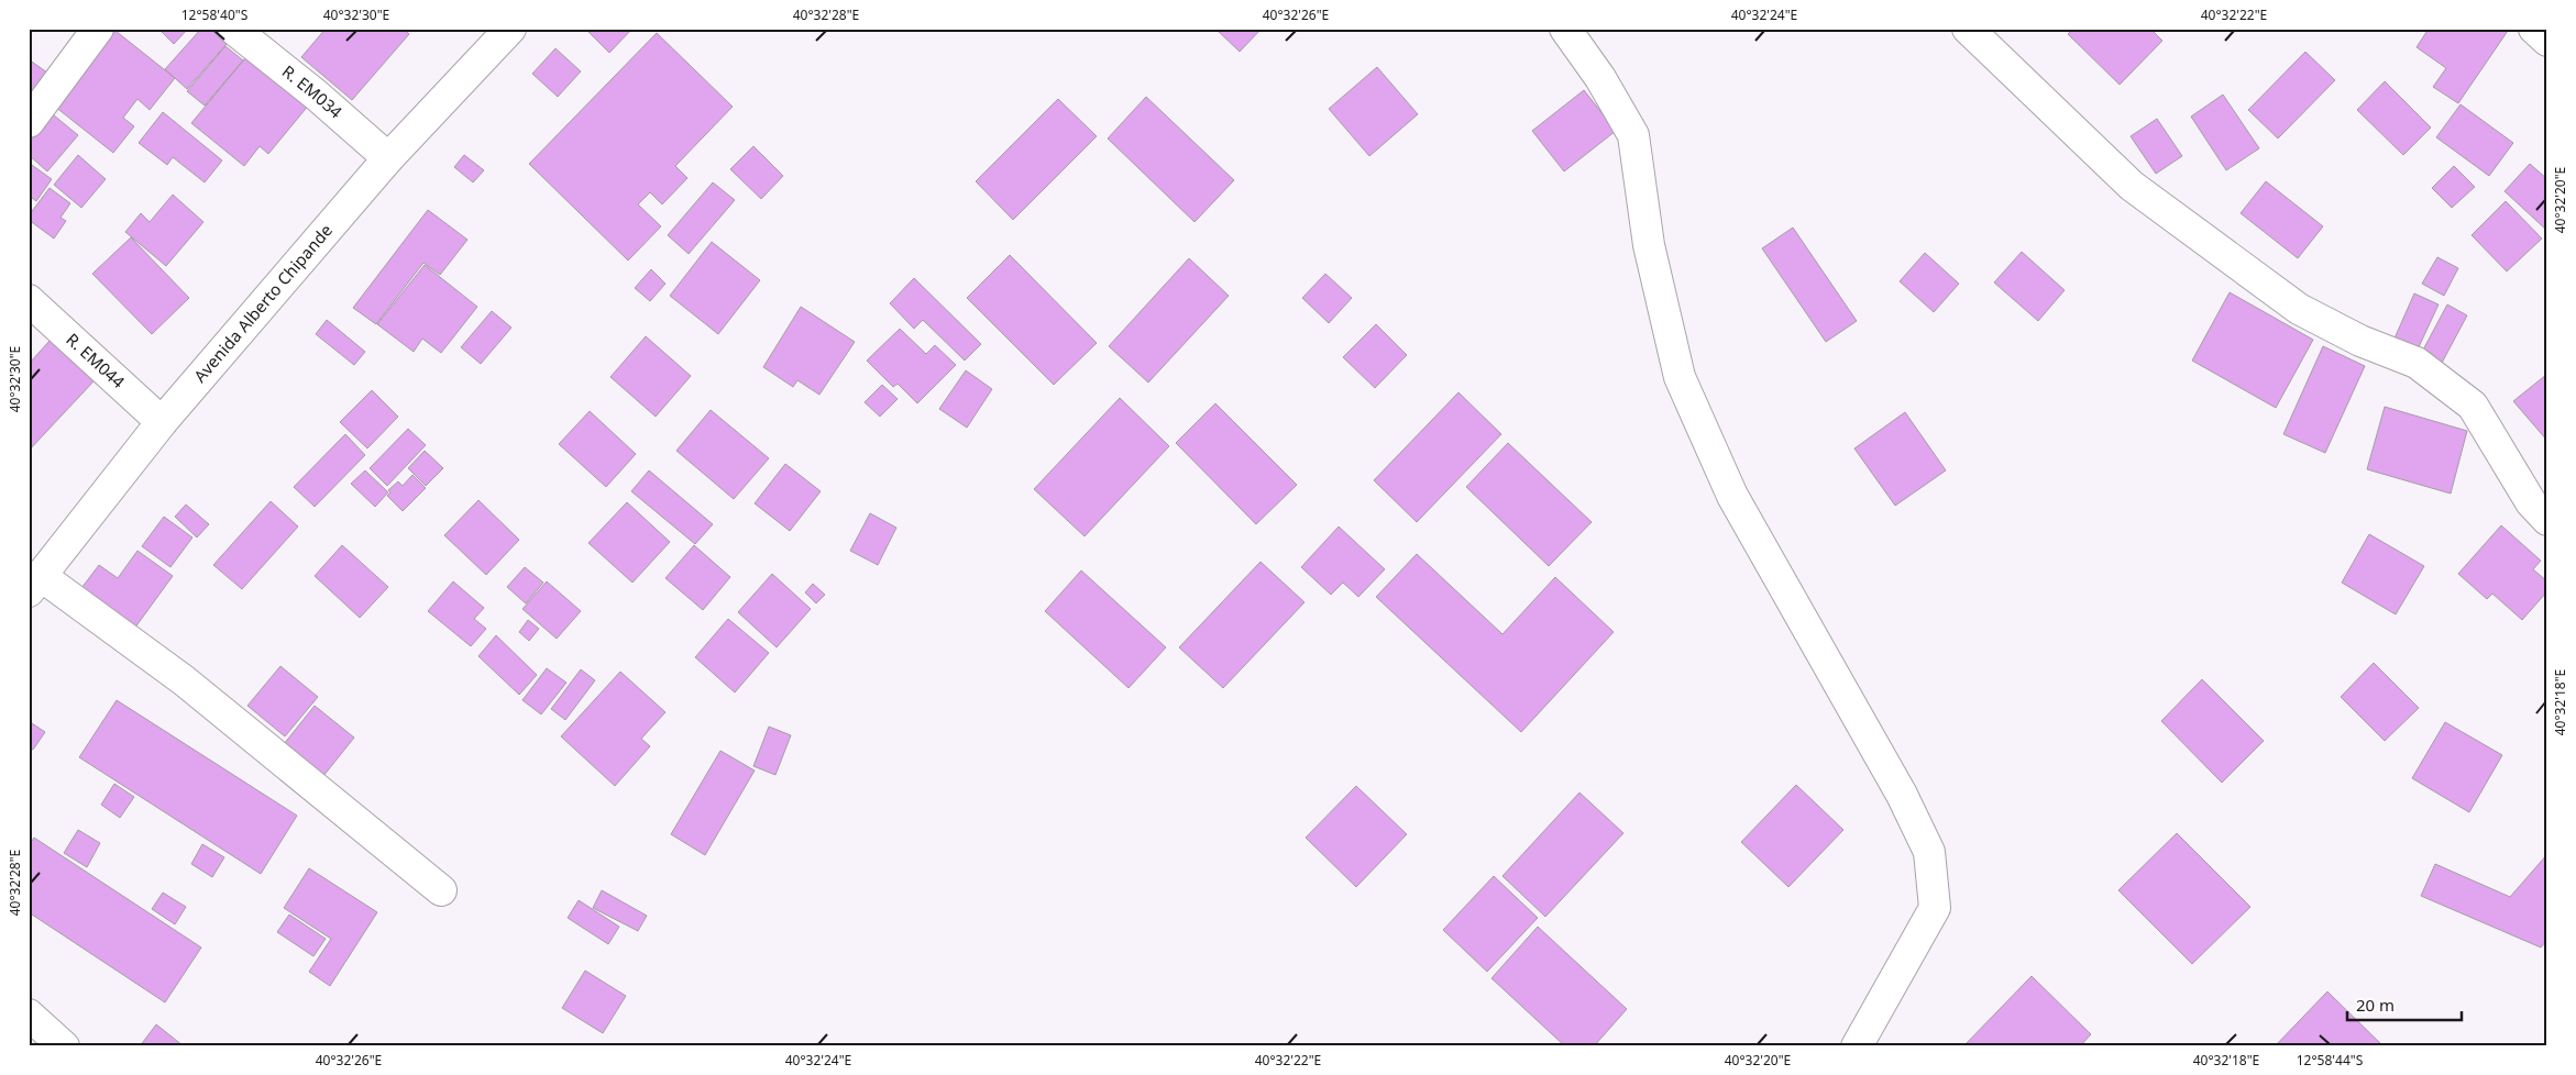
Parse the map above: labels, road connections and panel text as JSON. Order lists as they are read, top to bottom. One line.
{"streets":{"street":["R. EM034","Avenida Alberto Chipande","R. EM044"]},"crossings":[["R. EM034","Avenida Alberto Chipande"],["Avenida Alberto Chipande","R. EM044"]],"scale_bar":"20 m","coordinates":["12°58'40\"S","40°32'30\"E","40°32'28\"E","40°32'26\"E","40°32'24\"E","40°32'22\"E","40°32'20\"E","40°32'18\"E","12°58'44\"S"]}
